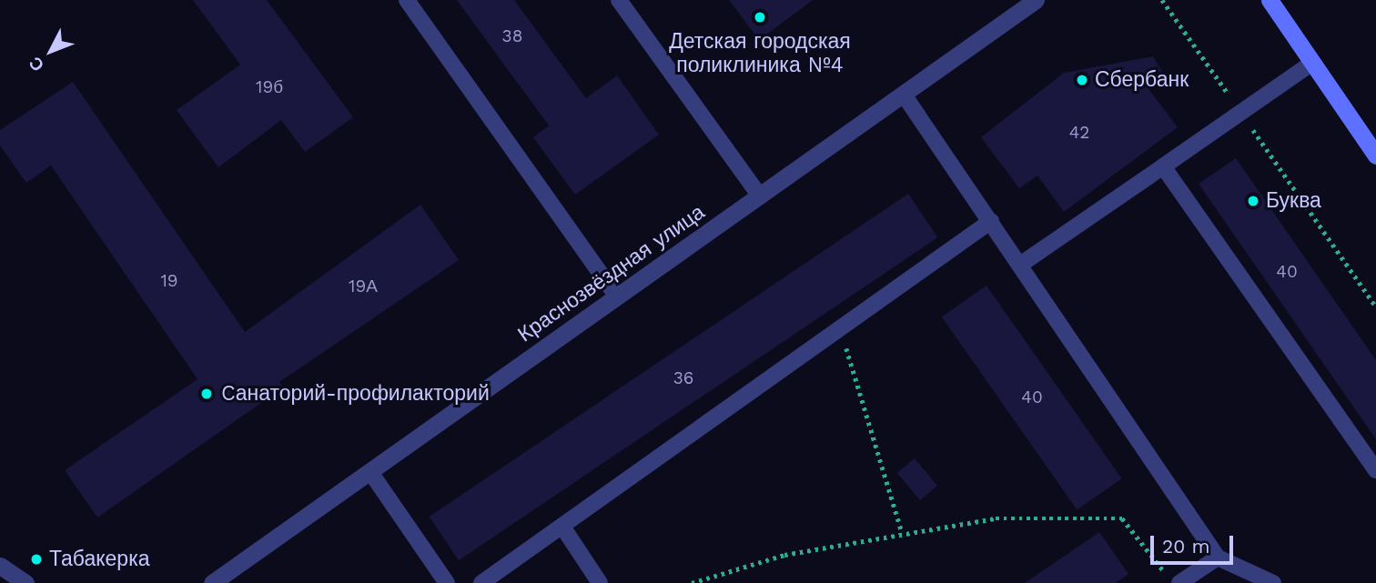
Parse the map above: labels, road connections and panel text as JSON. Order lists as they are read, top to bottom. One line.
{"streets":{"street":["Краснозвёздная улица"]},"places":["Детская городская поликлиника №4","Сбербанк","Буква","Cанаторий-профилакторий","Табакерка"],"house_numbers":["38","19б","42","40","19","19А","36","40"],"scale_bar":"20 m","north":"bottom left"}
